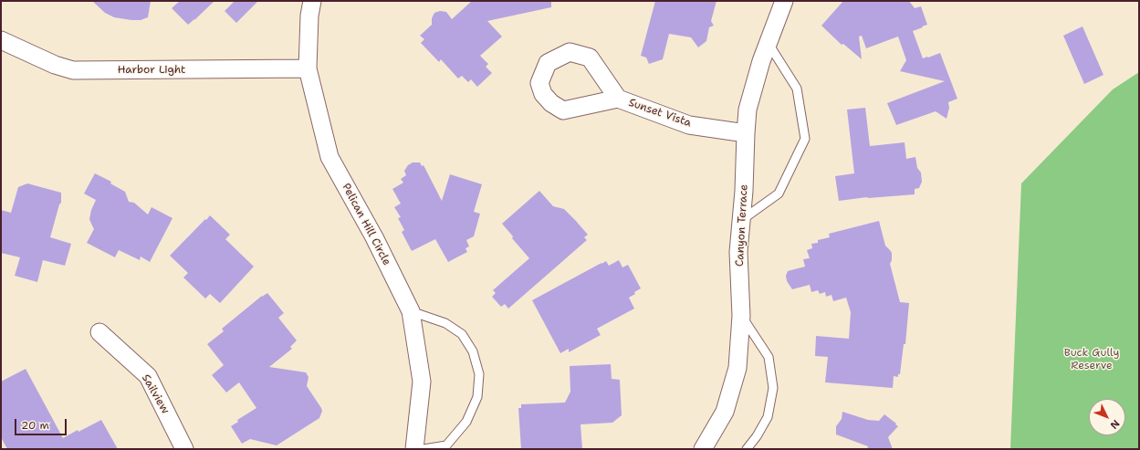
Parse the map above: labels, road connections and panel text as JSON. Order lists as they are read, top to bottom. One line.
{"streets":{"street":["Harbor Light","Sunset Vista","Pelican Hill Circle","Canyon Terrace","Sailview"]},"crossings":[["Harbor Light","Pelican Hill Circle"],["Sunset Vista","Canyon Terrace"]],"parks":["Buck Gully Reserve"],"scale_bar":"20 m","north":"bottom right"}
